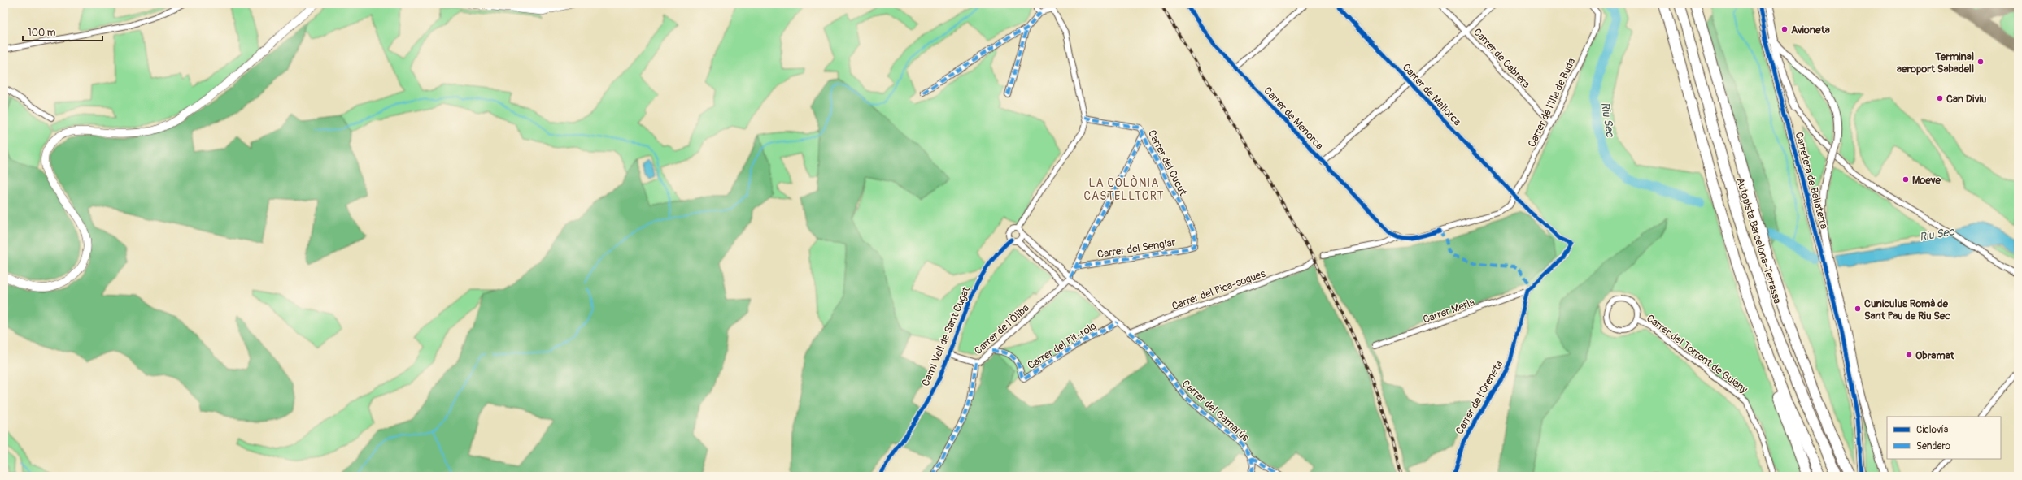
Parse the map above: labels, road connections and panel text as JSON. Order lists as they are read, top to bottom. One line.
{"streets":{"highway":["Autopista Barcelona-Terrassa"],"street":["Carrer de Cabrera","Carrer de Mallorca","Carrer de l'Illa de Buda","Carrer de Menorca","Carrer del Cucut","Carretera de Bellaterra","Carrer del Senglar","Carrer del Pica-soques","Carrer Merla","Carrer de l'Òliba","Camí Vell de Sant Cugat","Carrer del Pit-roig","Carrer del Torrent de Guiany","Carrer de l'Oreneta","Carrer del Gamarús"]},"crossings":[["Carrer de Cabrera","Carrer de l'Illa de Buda"],["Carrer de Mallorca","Carrer de l'Illa de Buda"],["Carrer de l'Illa de Buda","Carrer de Menorca"],["Carrer del Cucut","Carrer del Senglar"],["Carrer del Cucut","Carrer de l'Òliba"],["Carrer del Senglar","Carrer de l'Òliba"],["Carrer del Pica-soques","Carrer del Gamarús"],["Carrer Merla","Carrer de l'Oreneta"],["Carrer de l'Òliba","Carrer del Pit-roig"],["Carrer de l'Òliba","Carrer del Gamarús"],["Camí Vell de Sant Cugat","Carrer del Gamarús"],["Carrer del Pit-roig","Carrer del Gamarús"]],"districts":["LA COLÒNIA CASTELLTORT"],"water":["Riu Sec"],"places":["Avioneta","Terminal aeroport Sabadell","Can Diviu","Moeve","Cuniculus Romà de Sant Pau de Riu Sec","Obramat"],"legend":["Ciclovía","Sendero"],"scale_bar":"100 m"}
